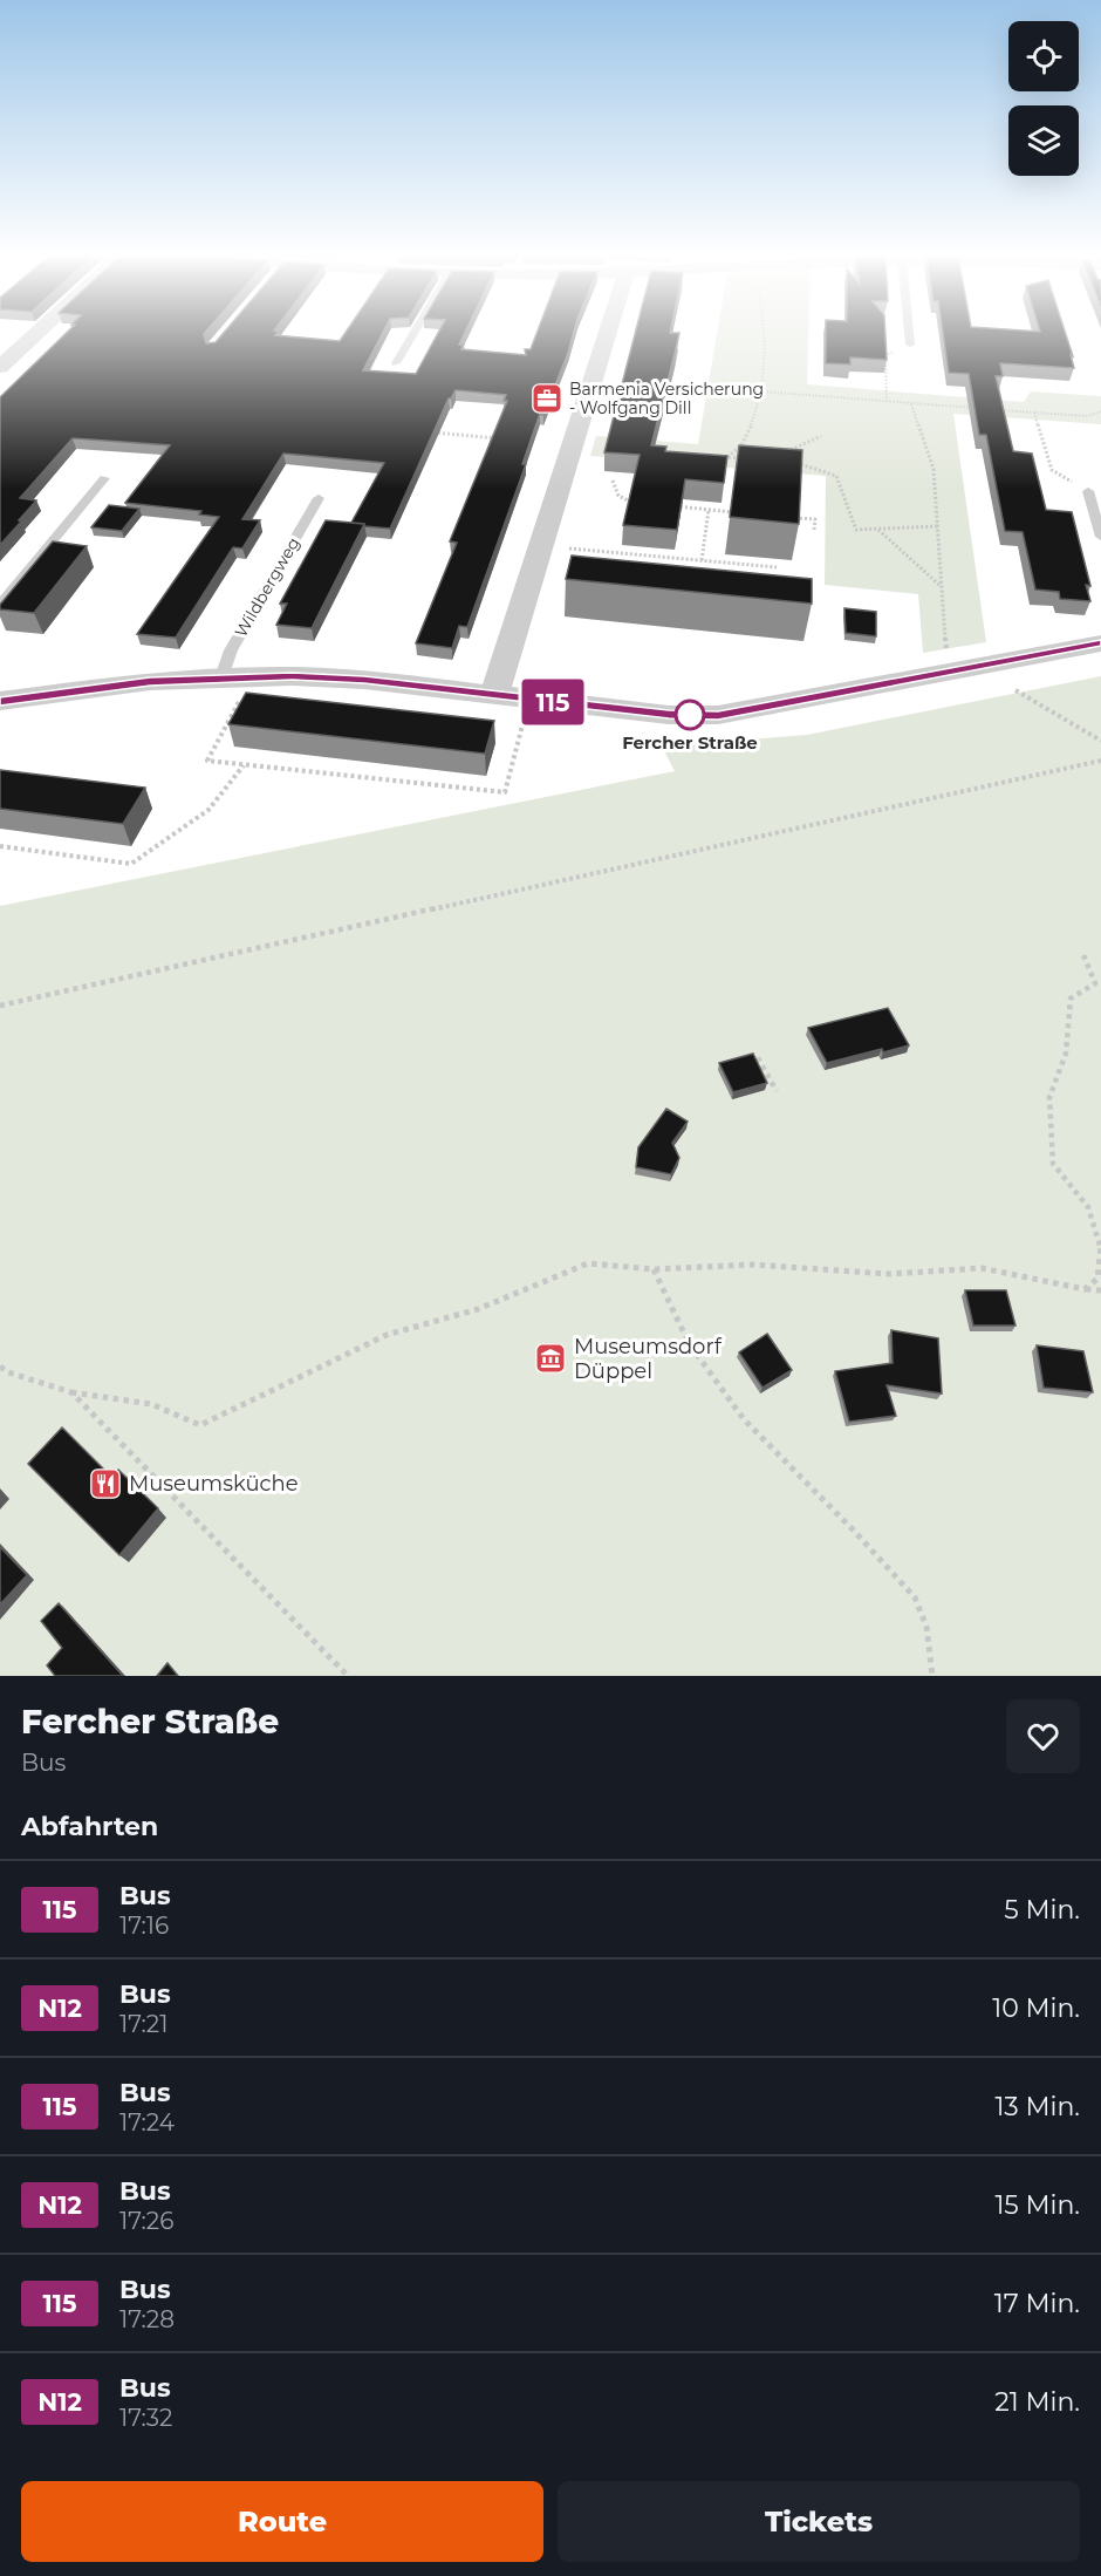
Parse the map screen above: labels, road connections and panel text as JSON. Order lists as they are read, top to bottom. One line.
{"streets":{"lane":["Wildbergweg"]},"places":{"office":["Barmenia Versicherung - Wolfgang Dill"],"other":["Fercher Straße"],"museum":["Museumsdorf Düppel"],"restaurant":["Museumsküche"]},"lines":["bus line 115"],"page":{"on_map":"115","heading":[["Fercher Straße","Bus"],"Abfahrten"],"list":[{"mark":"115","name":"Bus","note":"17:16","value":"5 Min."},{"mark":"N12","name":"Bus","note":"17:21","value":"10 Min."},{"mark":"115","name":"Bus","note":"17:24","value":"13 Min."},{"mark":"N12","name":"Bus","note":"17:26","value":"15 Min."},{"mark":"115","name":"Bus","note":"17:28","value":"17 Min."},{"mark":"N12","name":"Bus","note":"17:32","value":"21 Min."}],"buttons":["Route","Tickets"]}}
